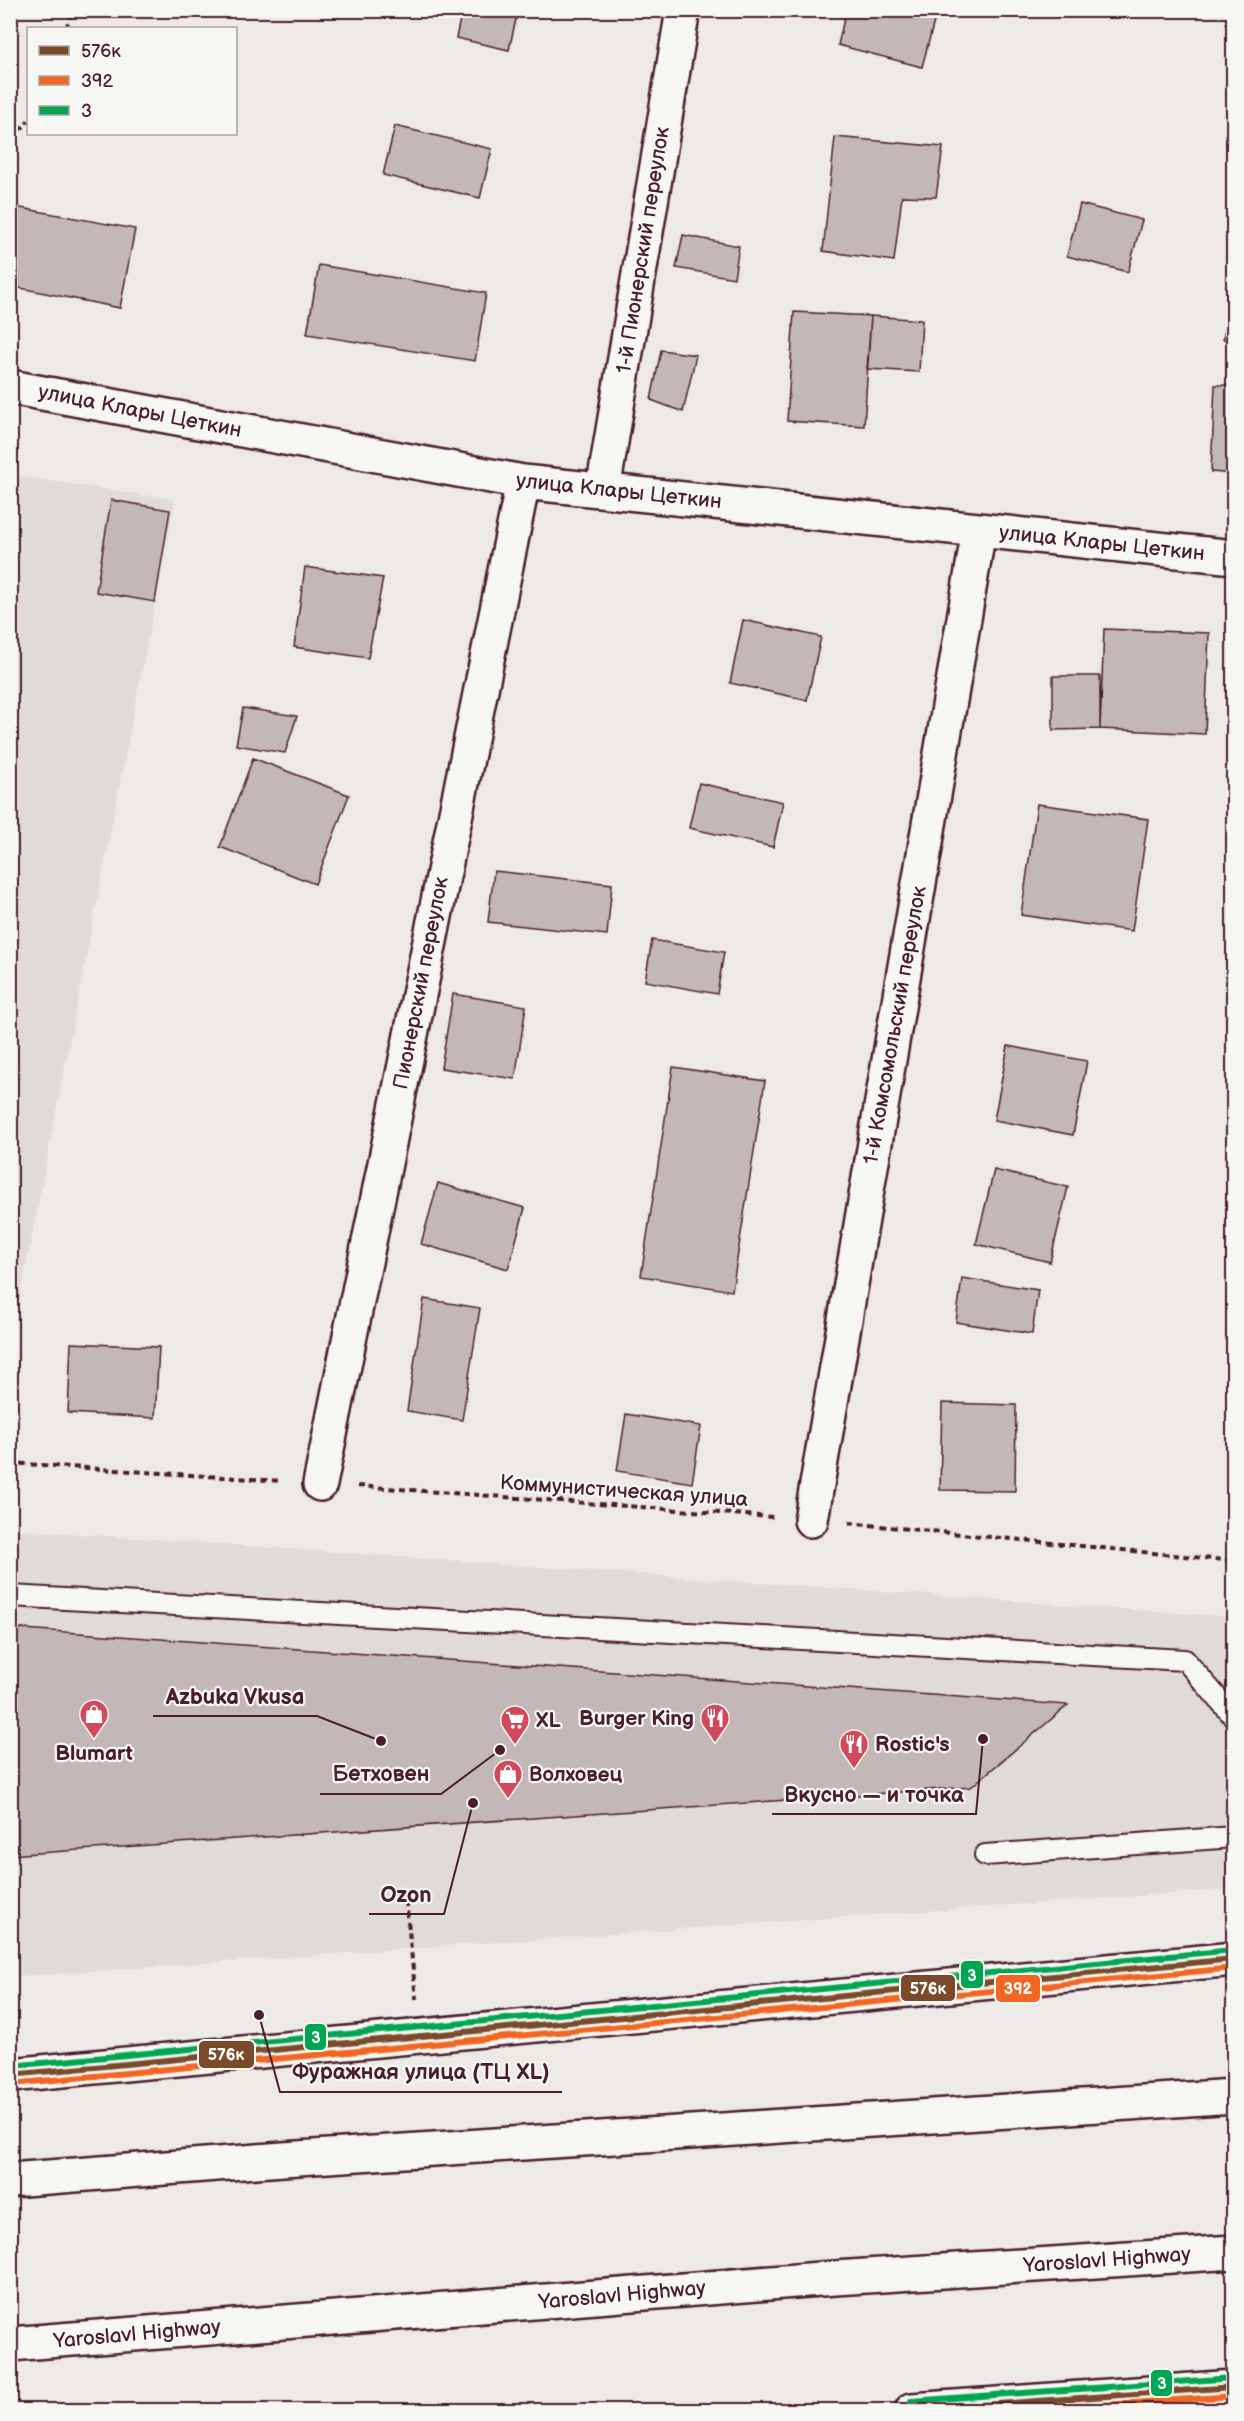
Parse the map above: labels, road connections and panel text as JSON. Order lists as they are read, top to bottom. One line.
{"streets":{"main road":["1-й Пионерский переулок","улица Клары Цеткин","Пионерский переулок","1-й Комсомольский переулок","Yaroslavl Highway"],"path":["Коммунистическая улица"]},"crossings":[["1-й Пионерский переулок","улица Клары Цеткин"],["улица Клары Цеткин","Пионерский переулок"],["улица Клары Цеткин","1-й Комсомольский переулок"],["Пионерский переулок","Коммунистическая улица"],["1-й Комсомольский переулок","Коммунистическая улица"]],"places":{"other":["Вкусно — и точка","Azbuka Vkusa","Бетховен","Ozon","Фуражная улица (ТЦ XL)"],"shop":["Blumart","Волховец"],"restaurant":["Burger King","Rostic's"],"supermarket":["XL"]},"lines":["transit line 3","transit line 576к","transit line 392"],"legend":["576к","392","3"]}
